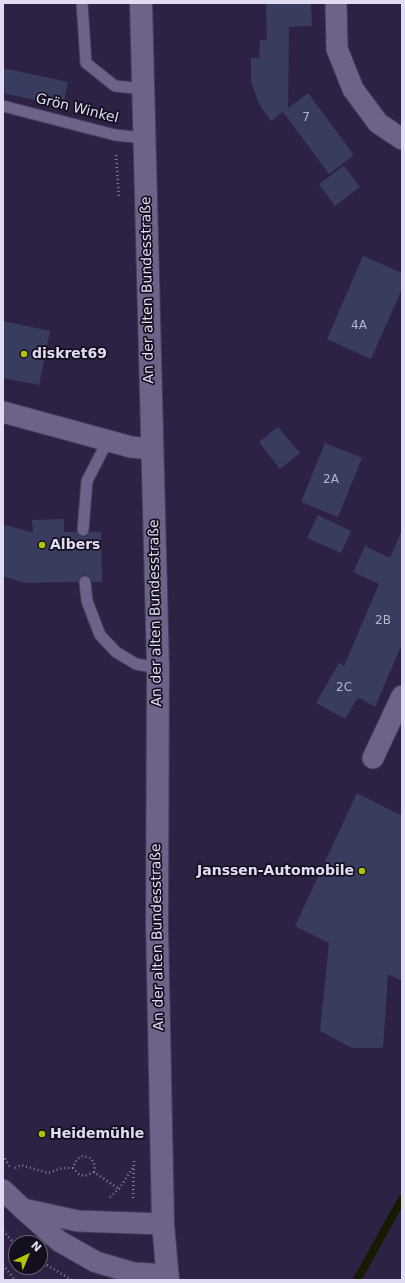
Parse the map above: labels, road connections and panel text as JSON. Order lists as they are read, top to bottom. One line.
{"streets":{"street":["An der alten Bundesstraße"],"lane":["Grön Winkel"]},"crossings":[["Grön Winkel","An der alten Bundesstraße"]],"places":["diskret69","Albers","Janssen-Automobile","Heidemühle"],"house_numbers":["7","4A","2A","2B","2C"],"north":"top right"}
